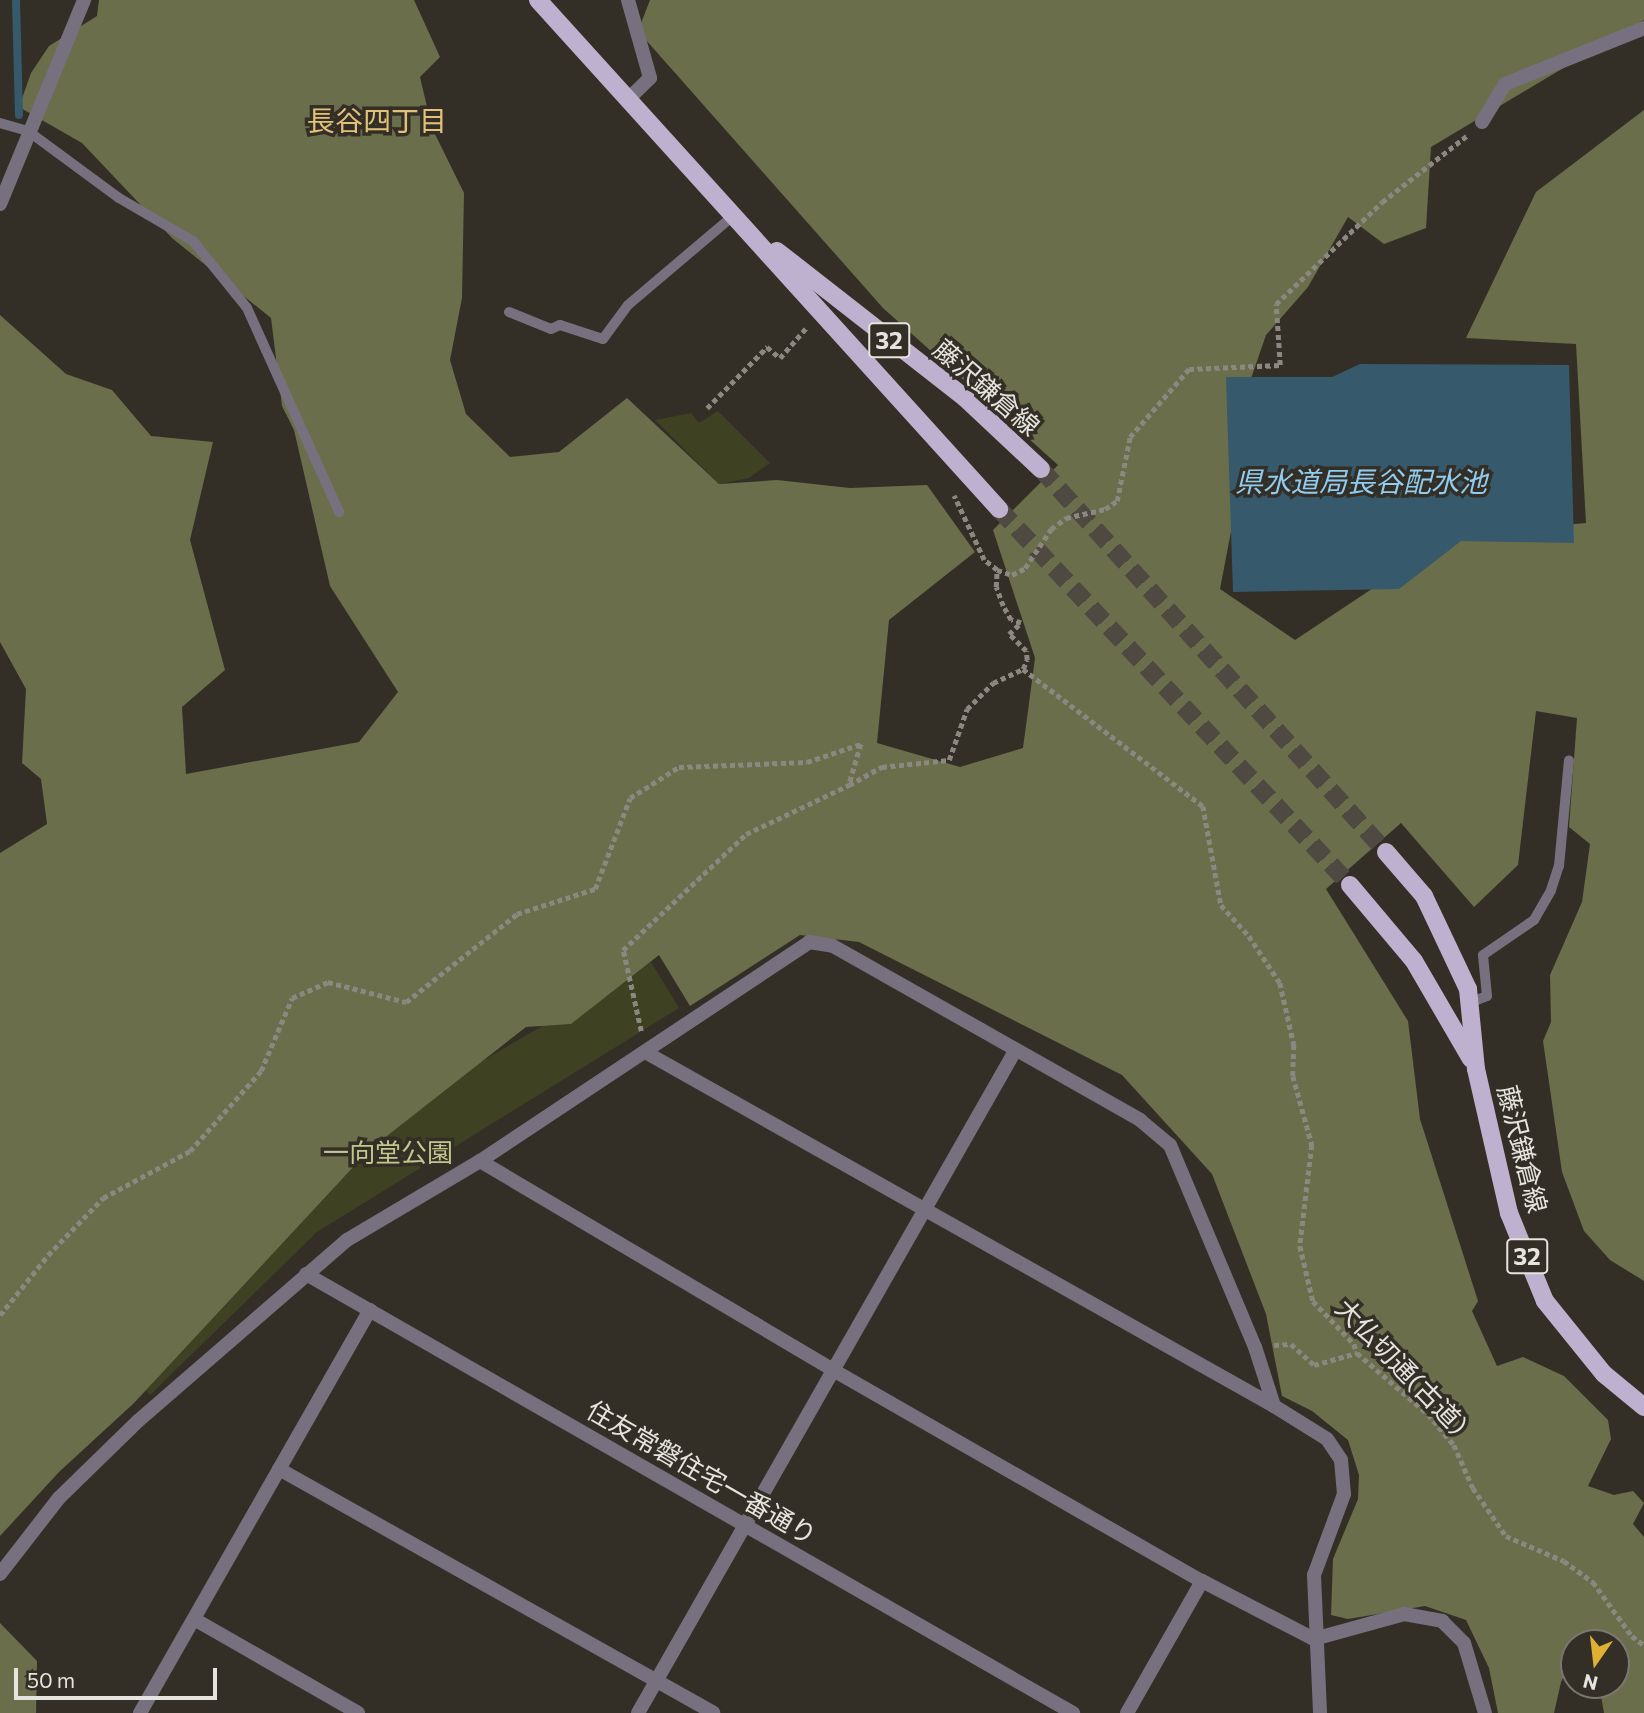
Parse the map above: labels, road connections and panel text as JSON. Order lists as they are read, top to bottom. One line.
{"streets":{"main road":["32","藤沢鎌倉線"],"street":["住友常磐住宅一番通り"],"path":["大仏切通(古道)"]},"districts":["長谷四丁目"],"water":["県水道局長谷配水池"],"parks":["一向堂公園"],"scale_bar":"50 m","north":"bottom"}
